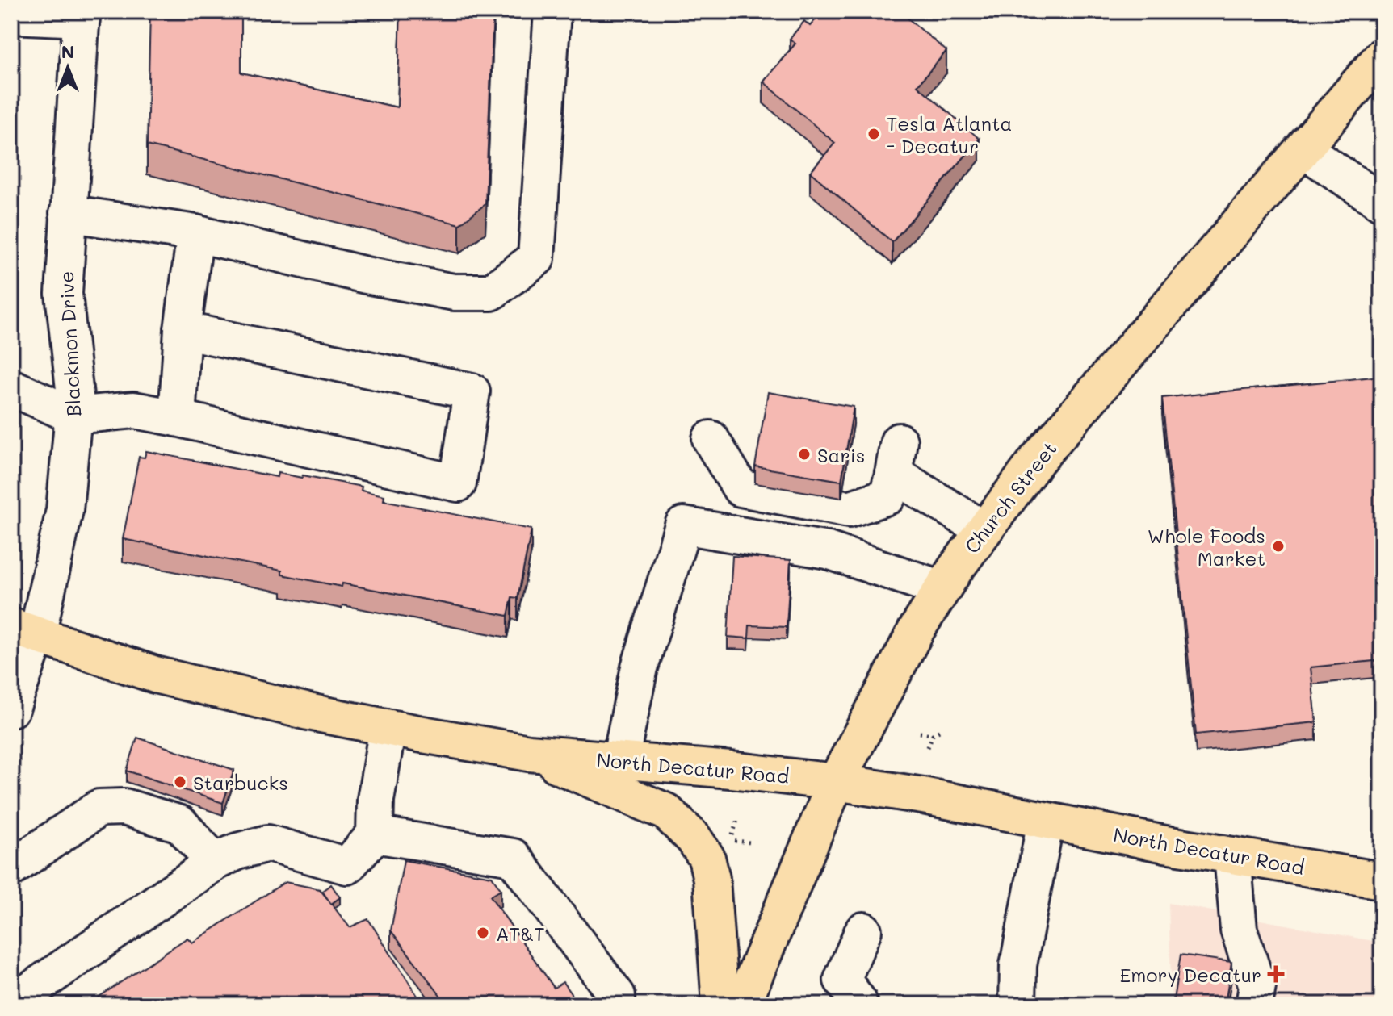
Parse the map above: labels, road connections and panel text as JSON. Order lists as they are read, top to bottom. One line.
{"streets":{"main road":["Church Street","North Decatur Road"],"street":["Blackmon Drive"]},"crossings":[["Blackmon Drive","North Decatur Road"],["Church Street","North Decatur Road"]],"places":{"other":["Tesla Atlanta - Decatur","Saris","Whole Foods Market","Starbucks","AT&T"],"health":["Emory Decatur"]},"north":"top"}
